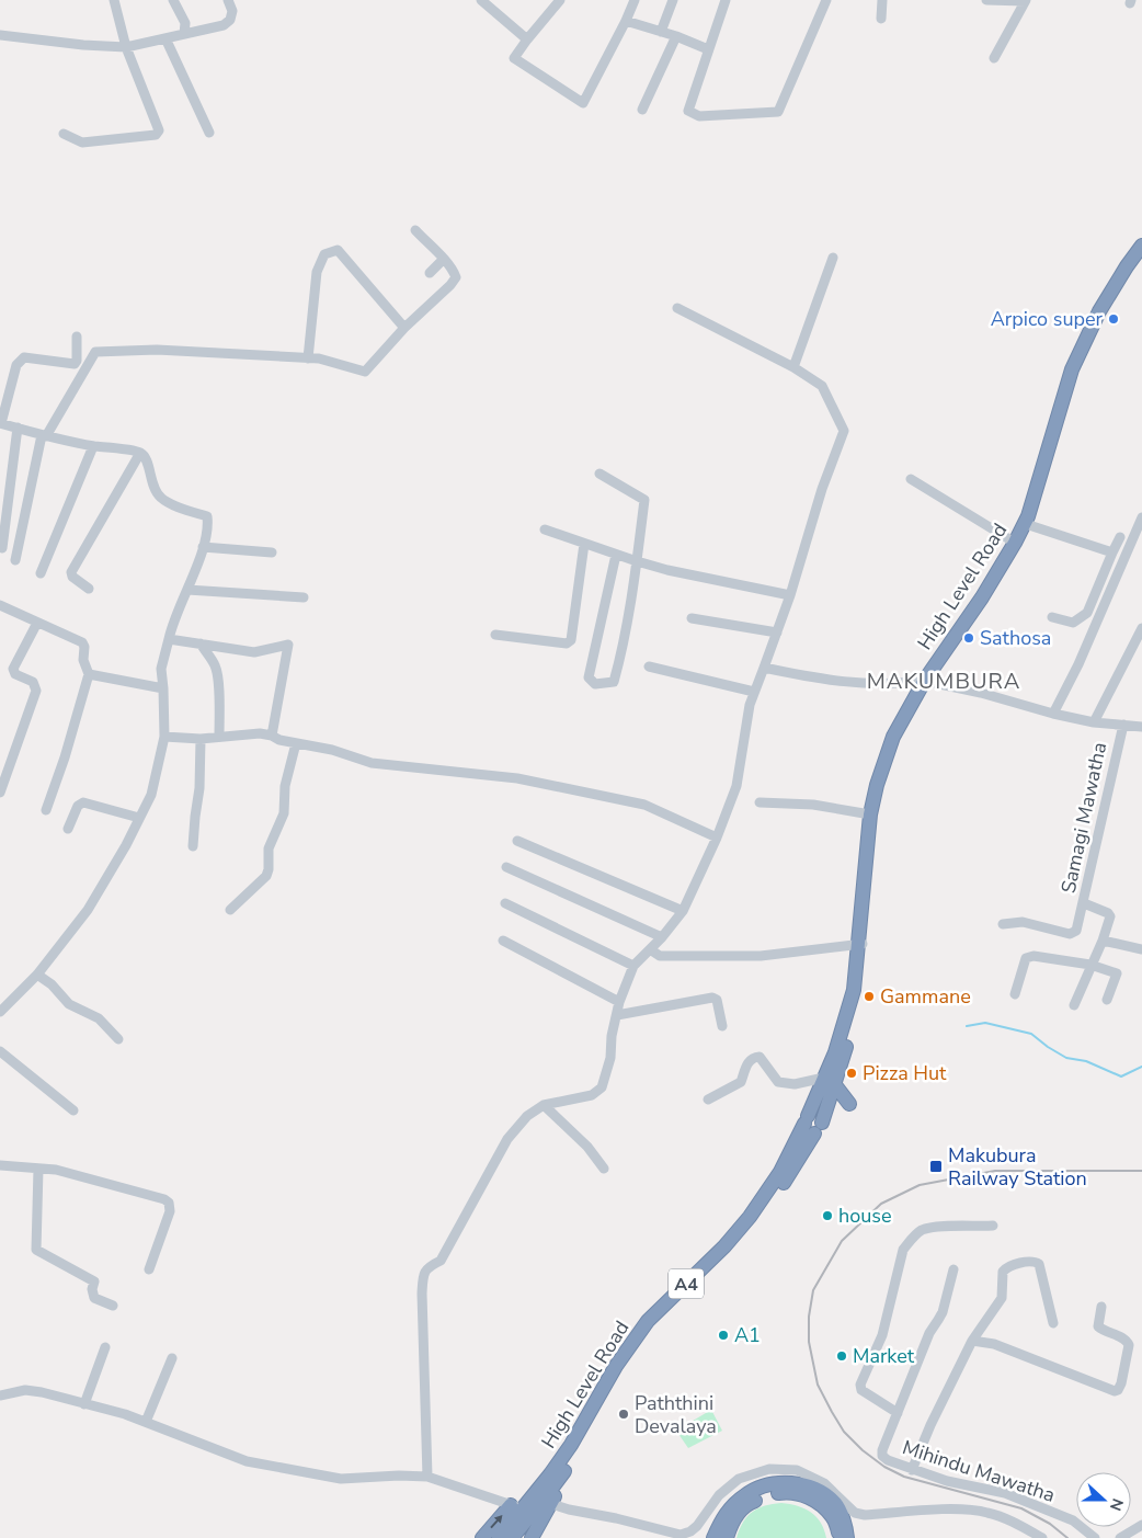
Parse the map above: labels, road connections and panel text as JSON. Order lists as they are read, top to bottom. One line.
{"streets":{"highway":["High Level Road","A4"],"street":["Samagi Mawatha","Mihindu Mawatha"]},"districts":["MAKUMBURA"],"places":{"other":["Arpico super","Sathosa","Gammane","Pizza Hut","house","A1","Market","Paththini Devalaya"],"transit":["Makubura Railway Station"]},"north":"right"}
